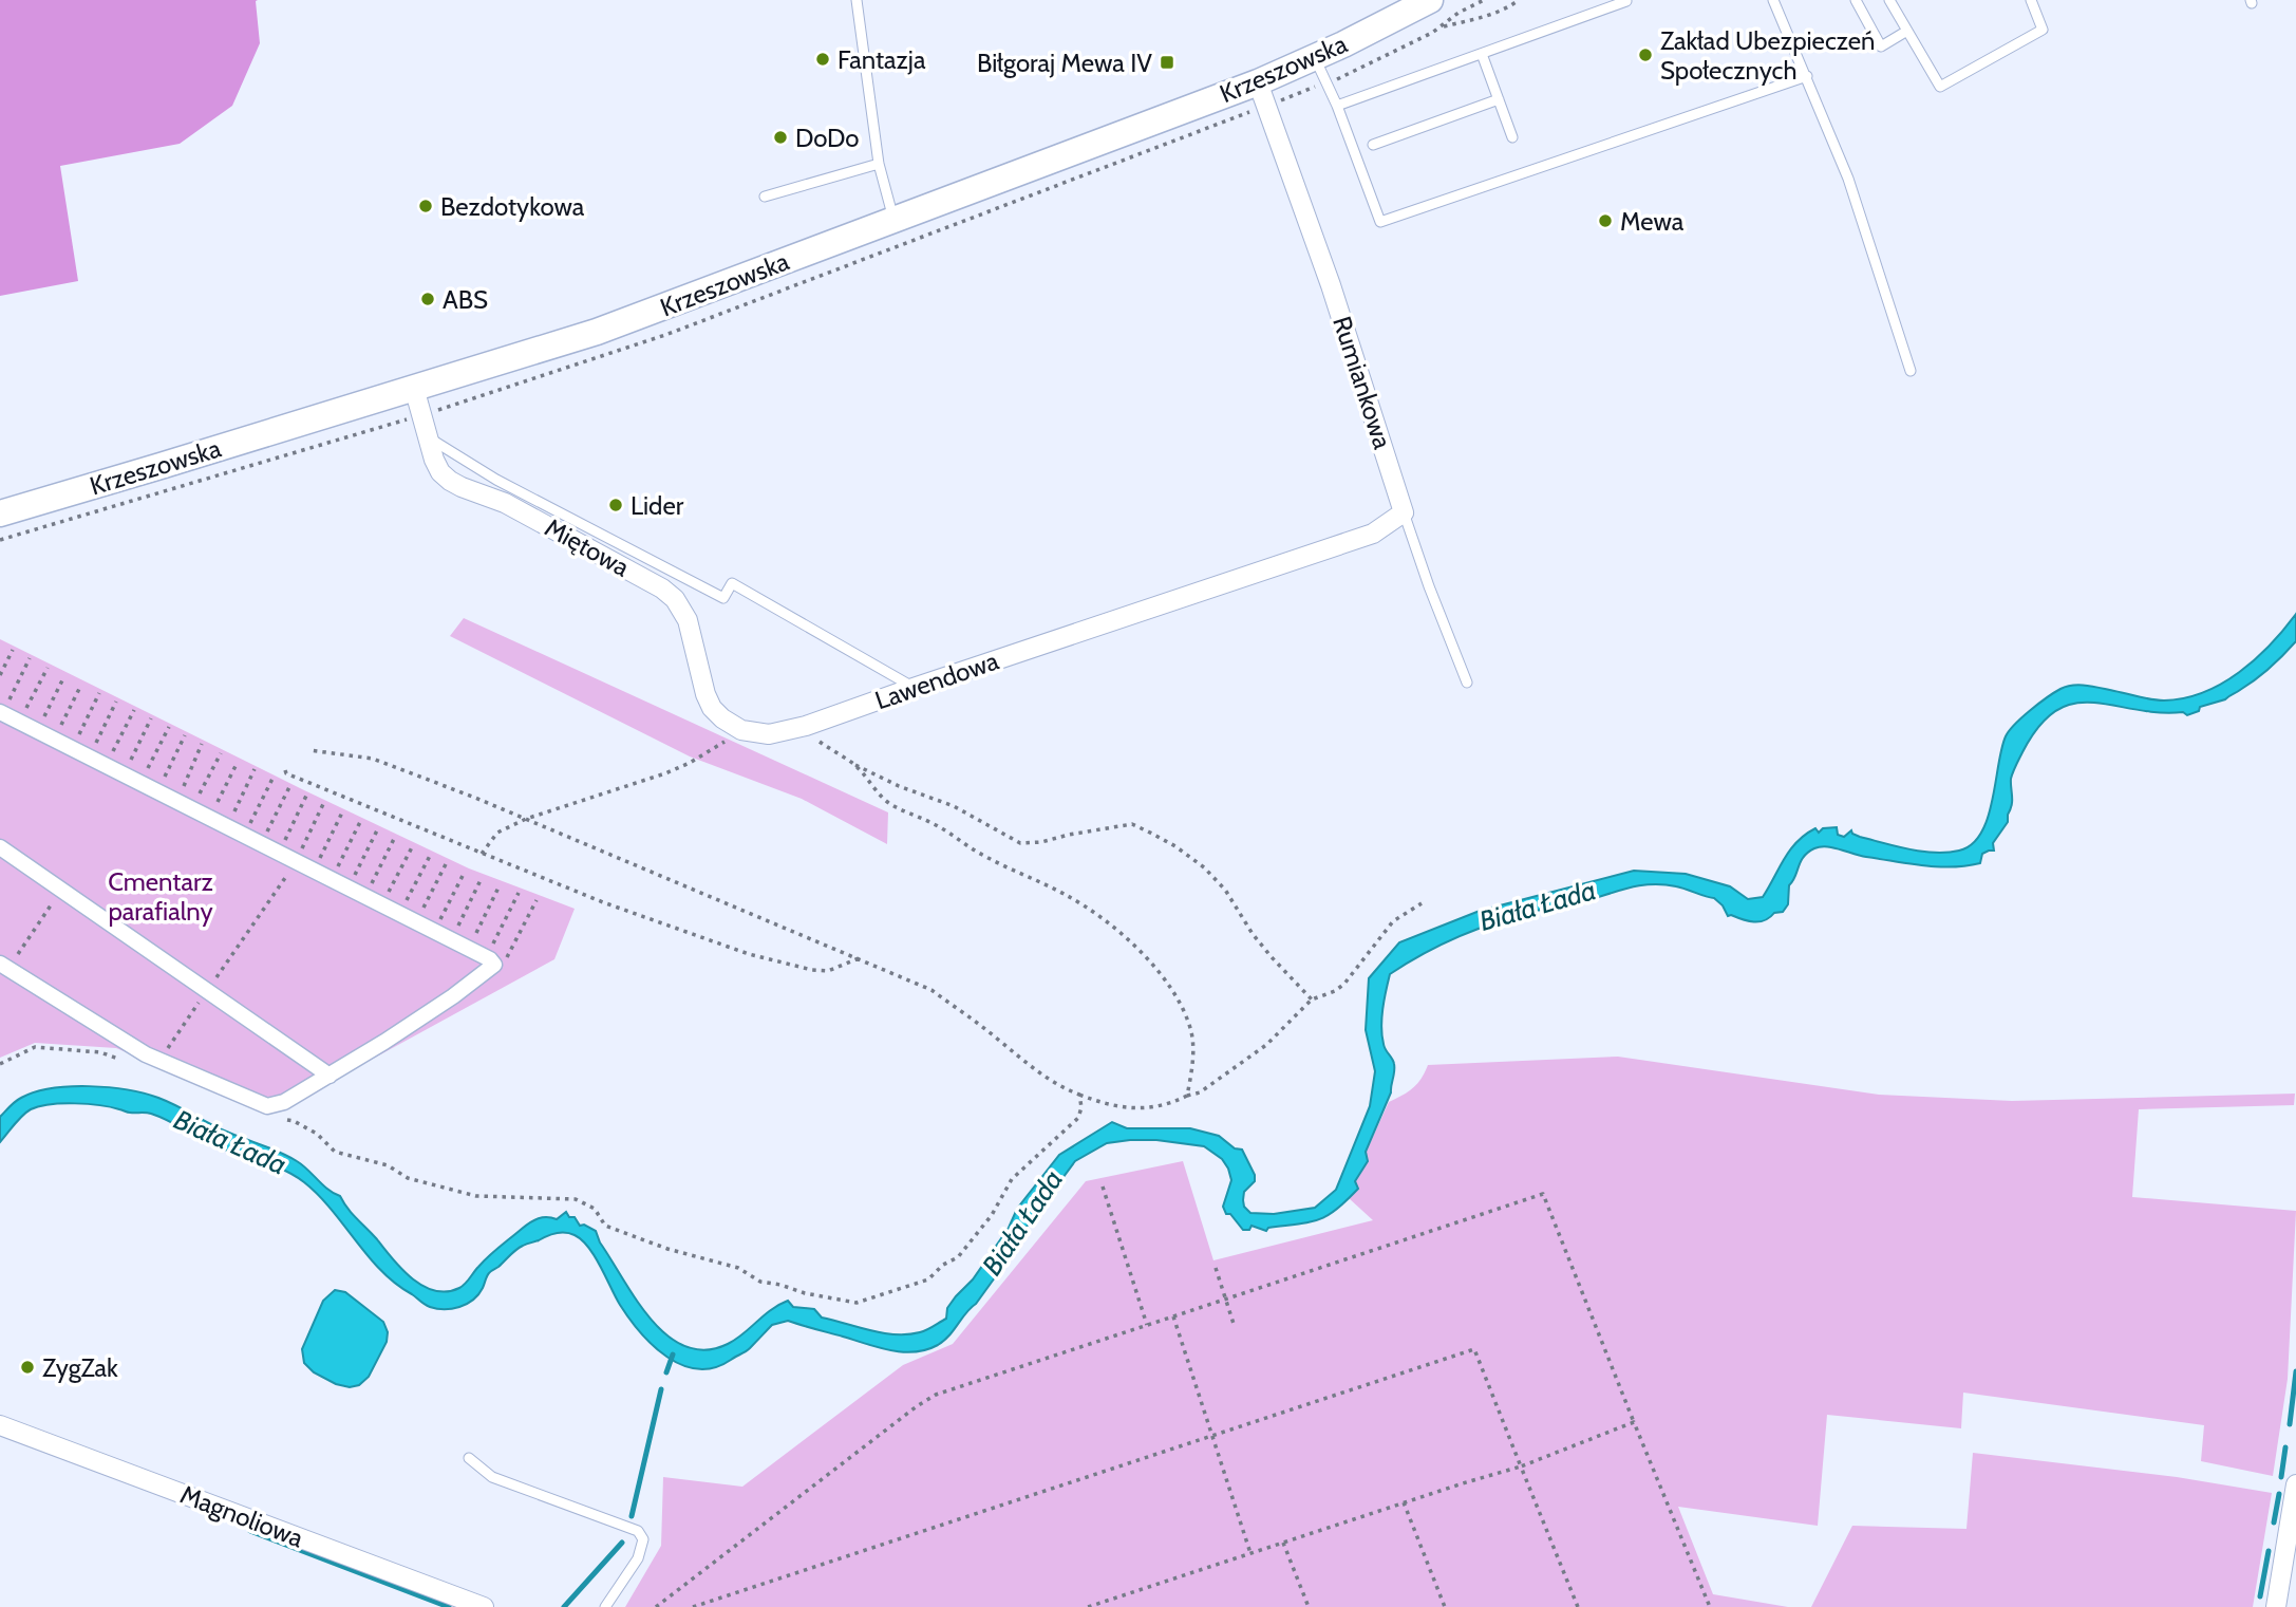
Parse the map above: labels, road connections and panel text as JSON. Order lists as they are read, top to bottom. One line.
{"streets":{"main road":["Krzeszowska"],"street":["Rumiankowa","Miętowa","Lawendowa","Magnoliowa"]},"crossings":[["Krzeszowska","Rumiankowa"],["Krzeszowska","Miętowa"],["Rumiankowa","Lawendowa"],["Miętowa","Lawendowa"]],"water":["Biała Łada"],"parks":["Cmentarz parafialny"],"places":{"other":["Zakład Ubezpieczeń Społecznych","Fantazja","DoDo","Bezdotykowa","Mewa","ABS","Lider","ZygZak"],"transit":["Biłgoraj Mewa IV"]}}
